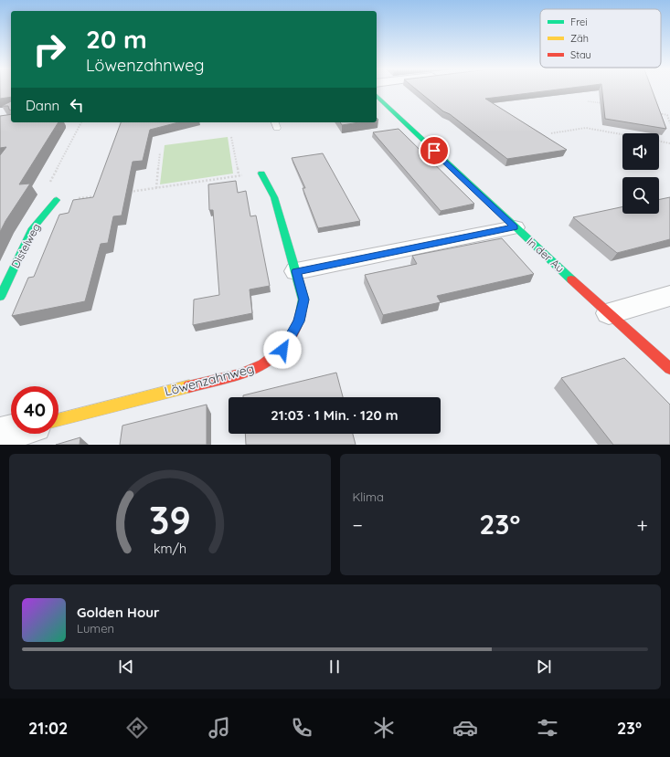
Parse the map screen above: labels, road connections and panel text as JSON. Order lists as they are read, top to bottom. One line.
{"streets":{"street":["Distelweg","In der Au","Löwenzahnweg"]},"legend":["Frei","Zäh","Stau"],"page":{"turn":["20 m","Löwenzahnweg"],"then":"Dann","limit":"40","trip":"21:03 · 1 Min. · 120 m","tile":"Klima","heat":["−","23°","+"],"song":["Golden Hour","Lumen"],"tabs":["21:02","23°"],"gauge":["39","km/h"]}}
